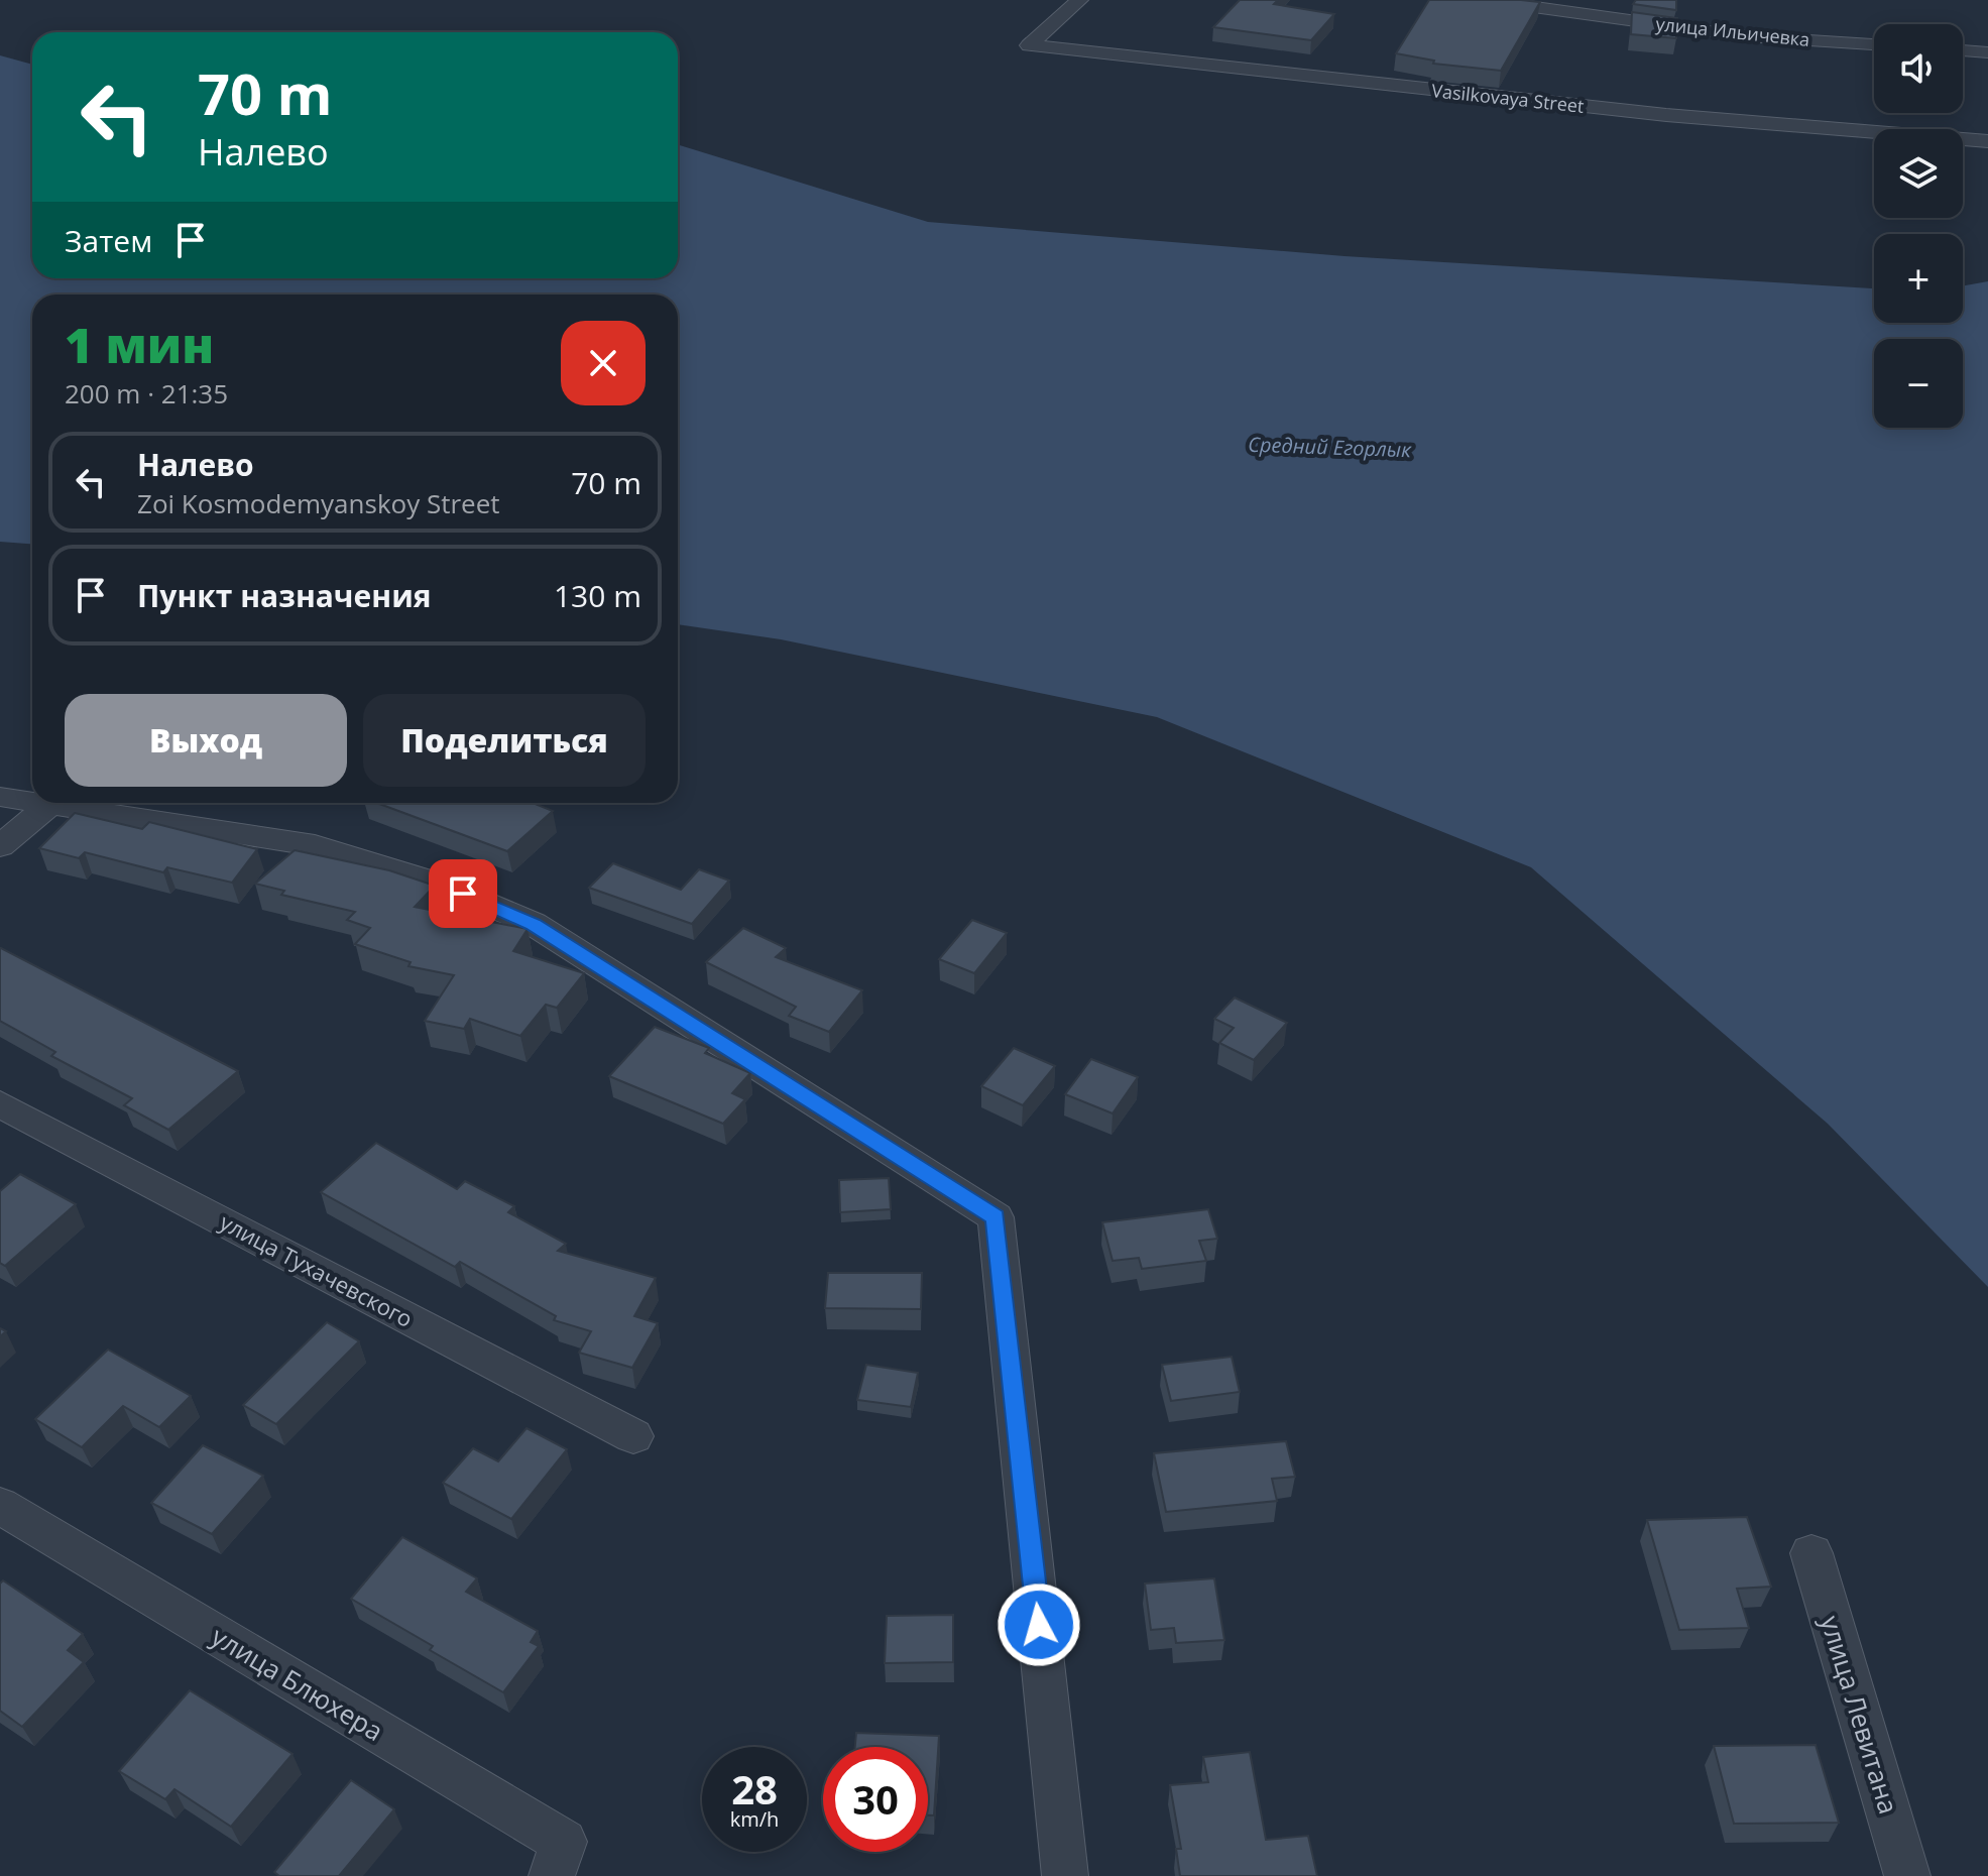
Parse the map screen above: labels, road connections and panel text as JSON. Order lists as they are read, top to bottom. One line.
{"streets":{"street":["улица Ильичевка","Vasilkovaya Street","улица Тухачевского","улица Блюхера","улица Левитана"]},"water":["Средний Егорлык"],"page":{"map_buttons":["+","−"],"turn":["70 m","Налево"],"then":"Затем","heading":["1 мин","200 m · 21:35"],"list":[{"name":"Налево","note":"Zoi Kosmodemyanskoy Street","value":"70 m"},{"name":"Пункт назначения","value":"130 m"}],"buttons":["Выход","Поделиться"],"speed":"28 km/h","limit":"30"}}
